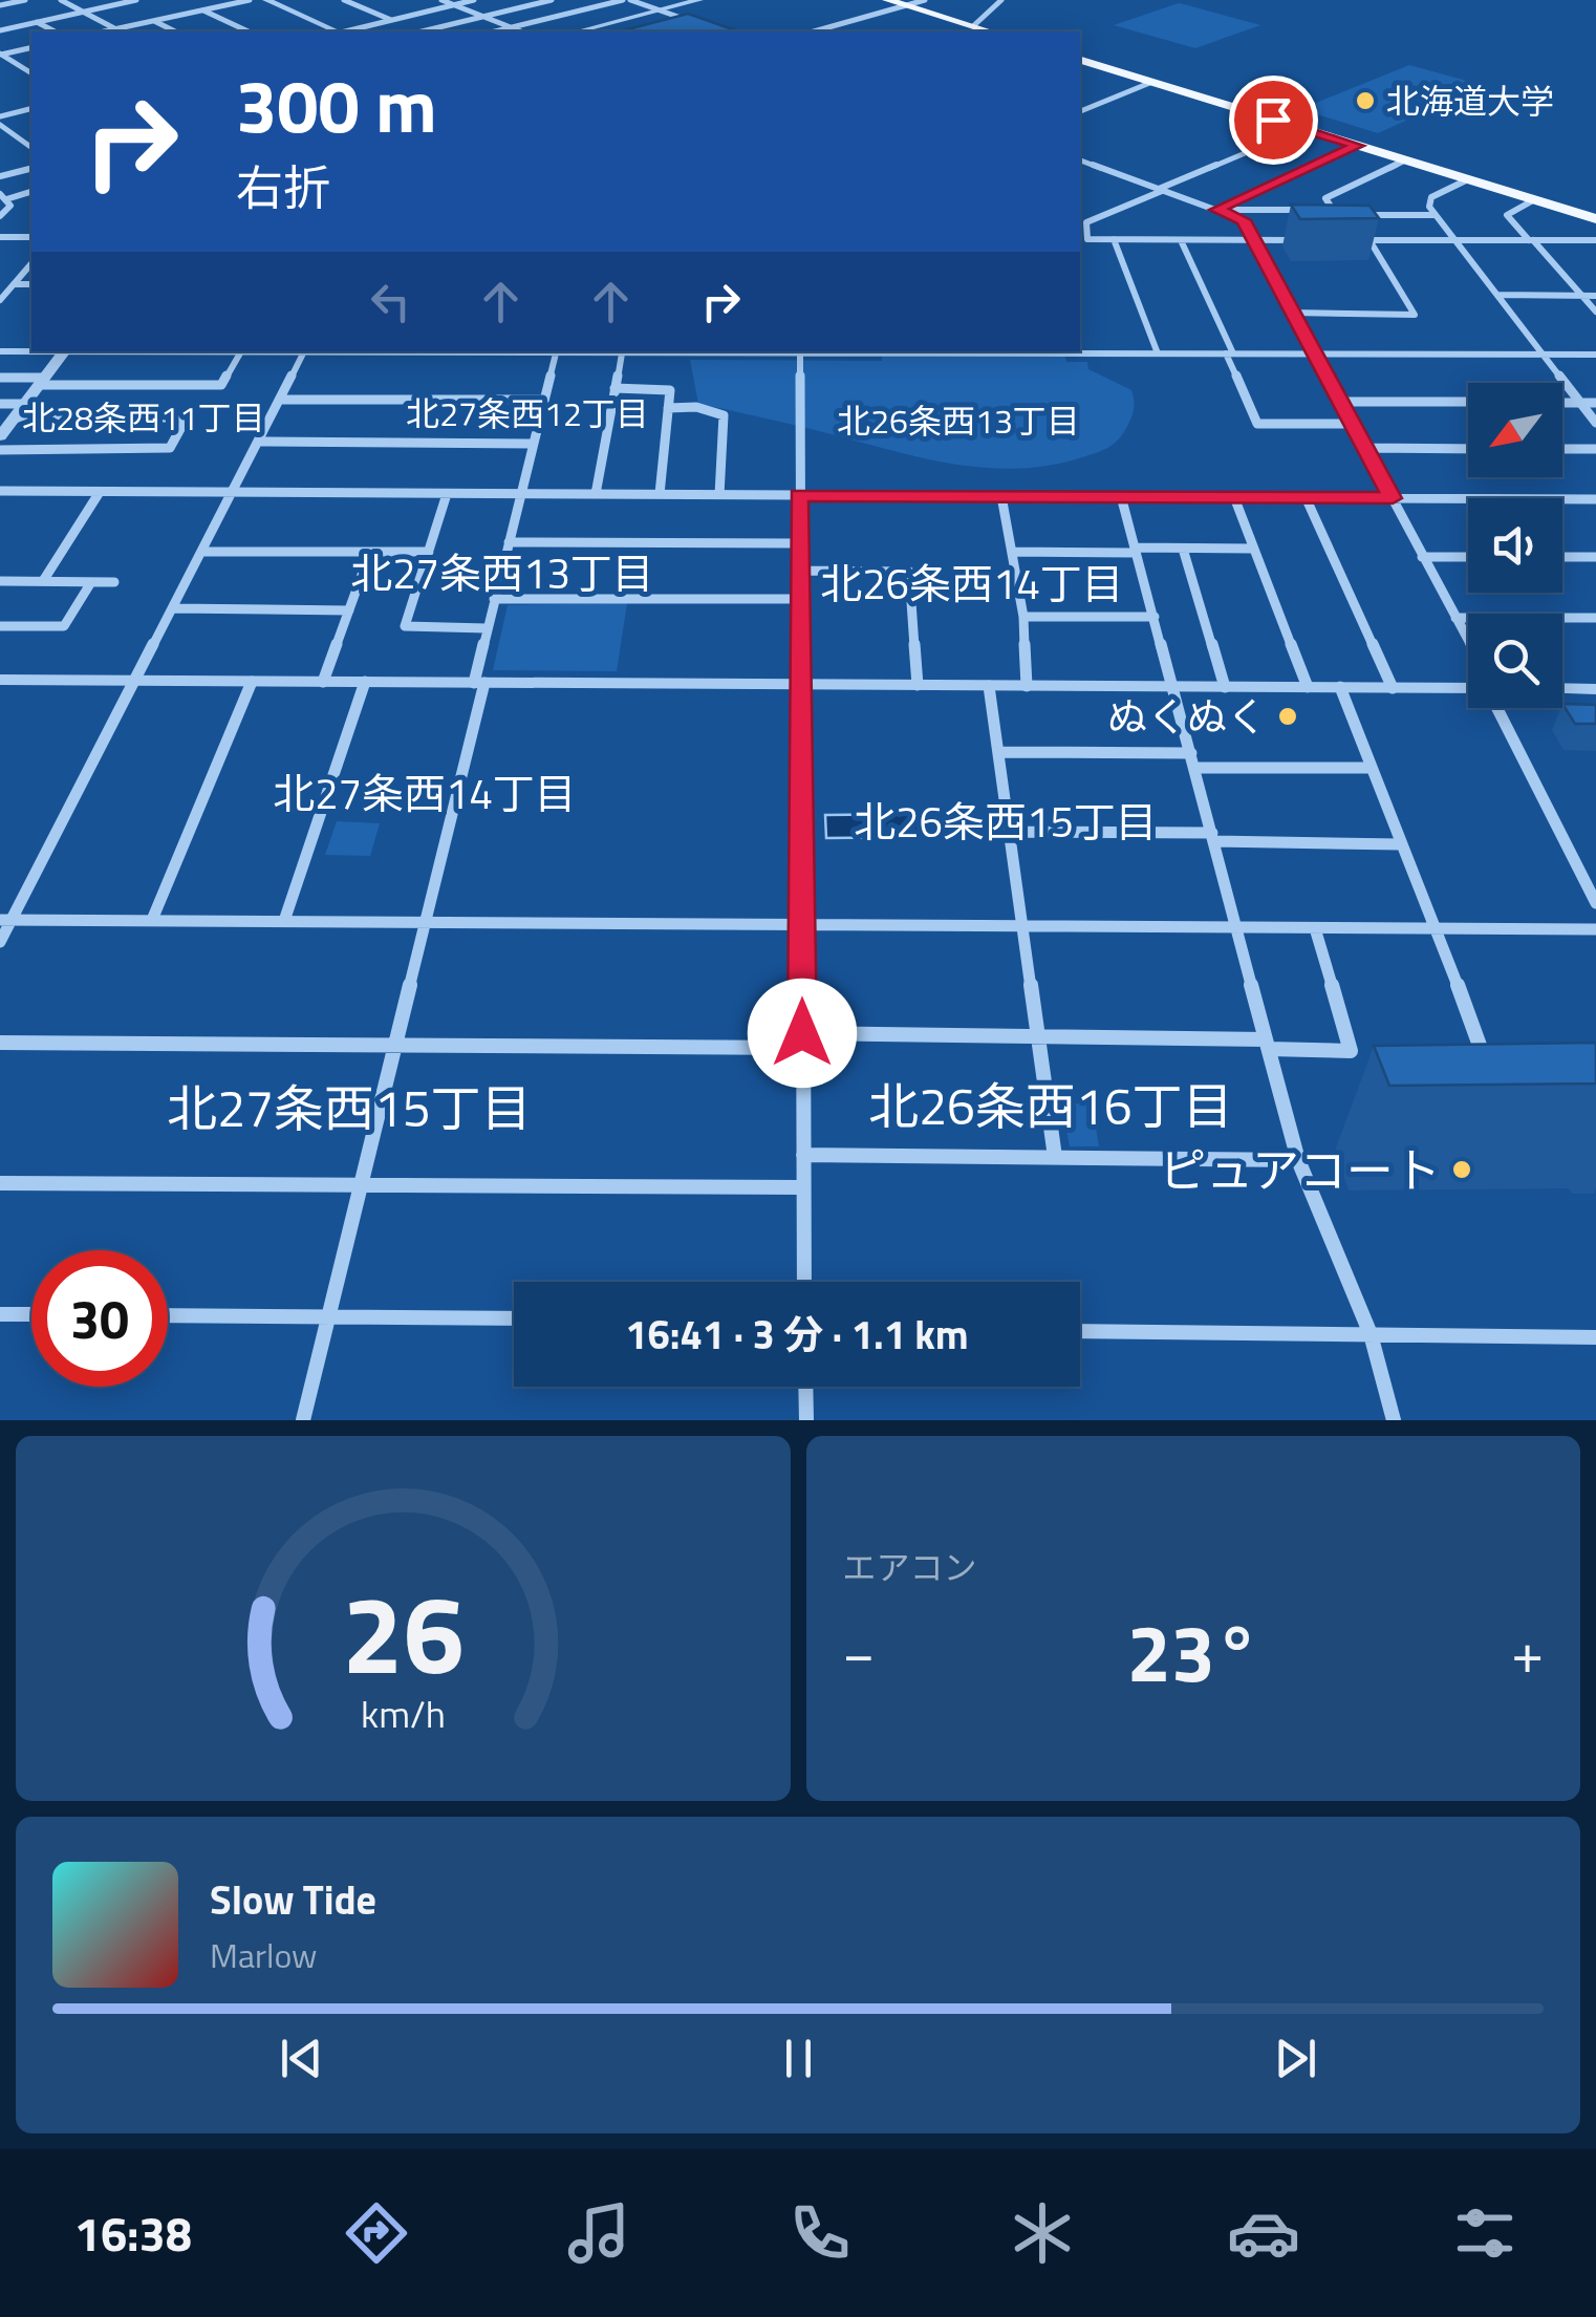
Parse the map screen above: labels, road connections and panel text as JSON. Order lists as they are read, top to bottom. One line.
{"districts":["北27条西12丁目","北28条西11丁目","北26条西13丁目","北27条西13丁目","北26条西14丁目","北27条西14丁目","北26条西15丁目","北26条西16丁目","北27条西15丁目"],"places":["北海道大学","ぬくぬく","ピュアコート"],"north":"bottom left","page":{"turn":["300 m","右折"],"limit":"30","trip":"16:41 · 3 分 · 1.1 km","tile":"エアコン","heat":["−","23°","+"],"song":["Slow Tide","Marlow"],"tabs":"16:38","gauge":["26","km/h"]}}
